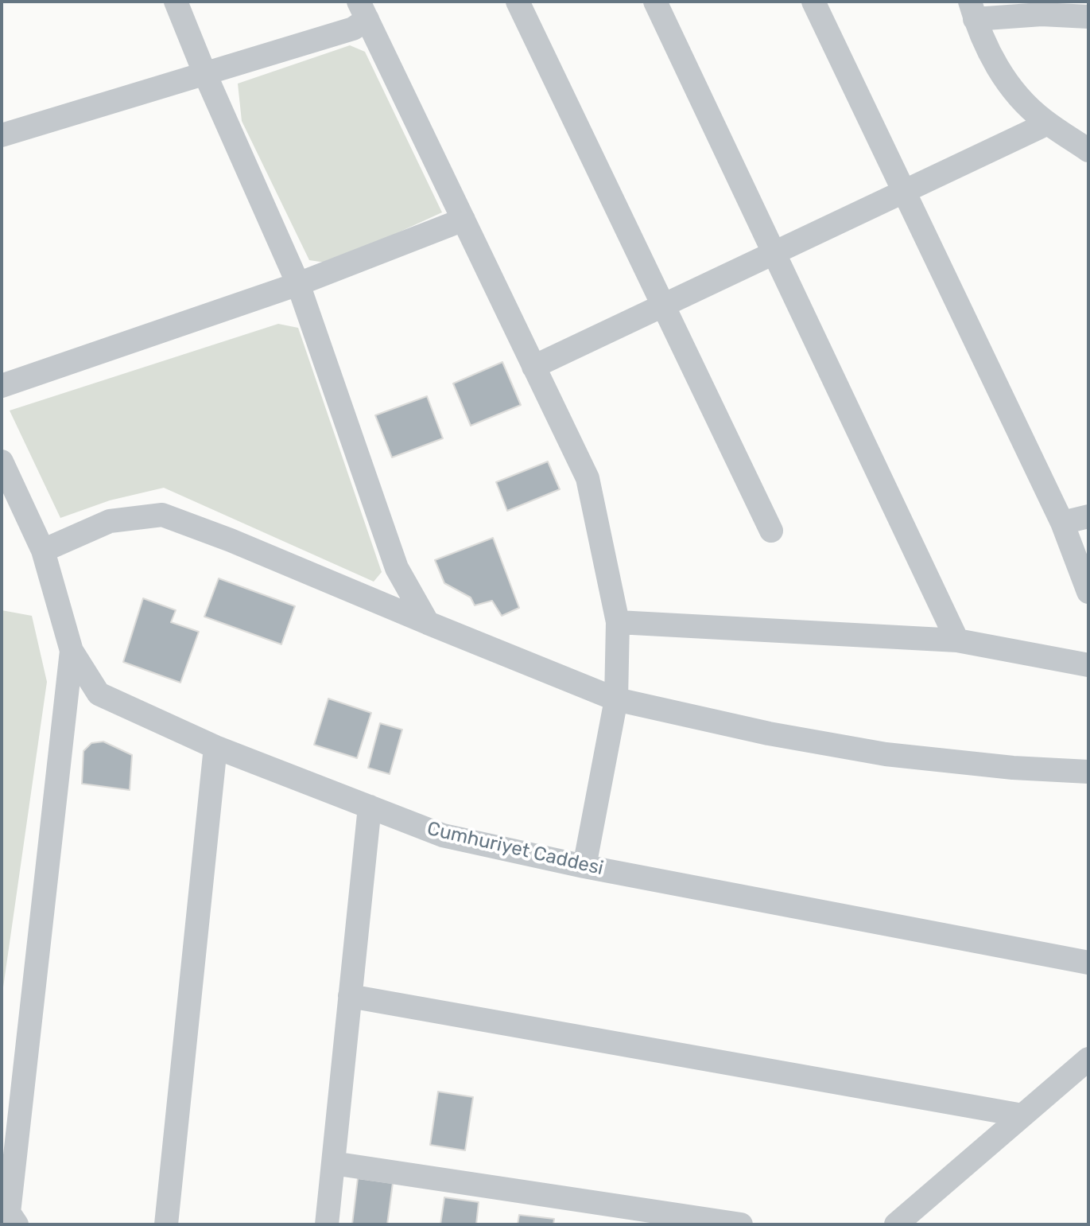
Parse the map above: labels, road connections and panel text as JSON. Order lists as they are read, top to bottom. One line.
{"streets":{"street":["Cumhuriyet Caddesi"]}}
